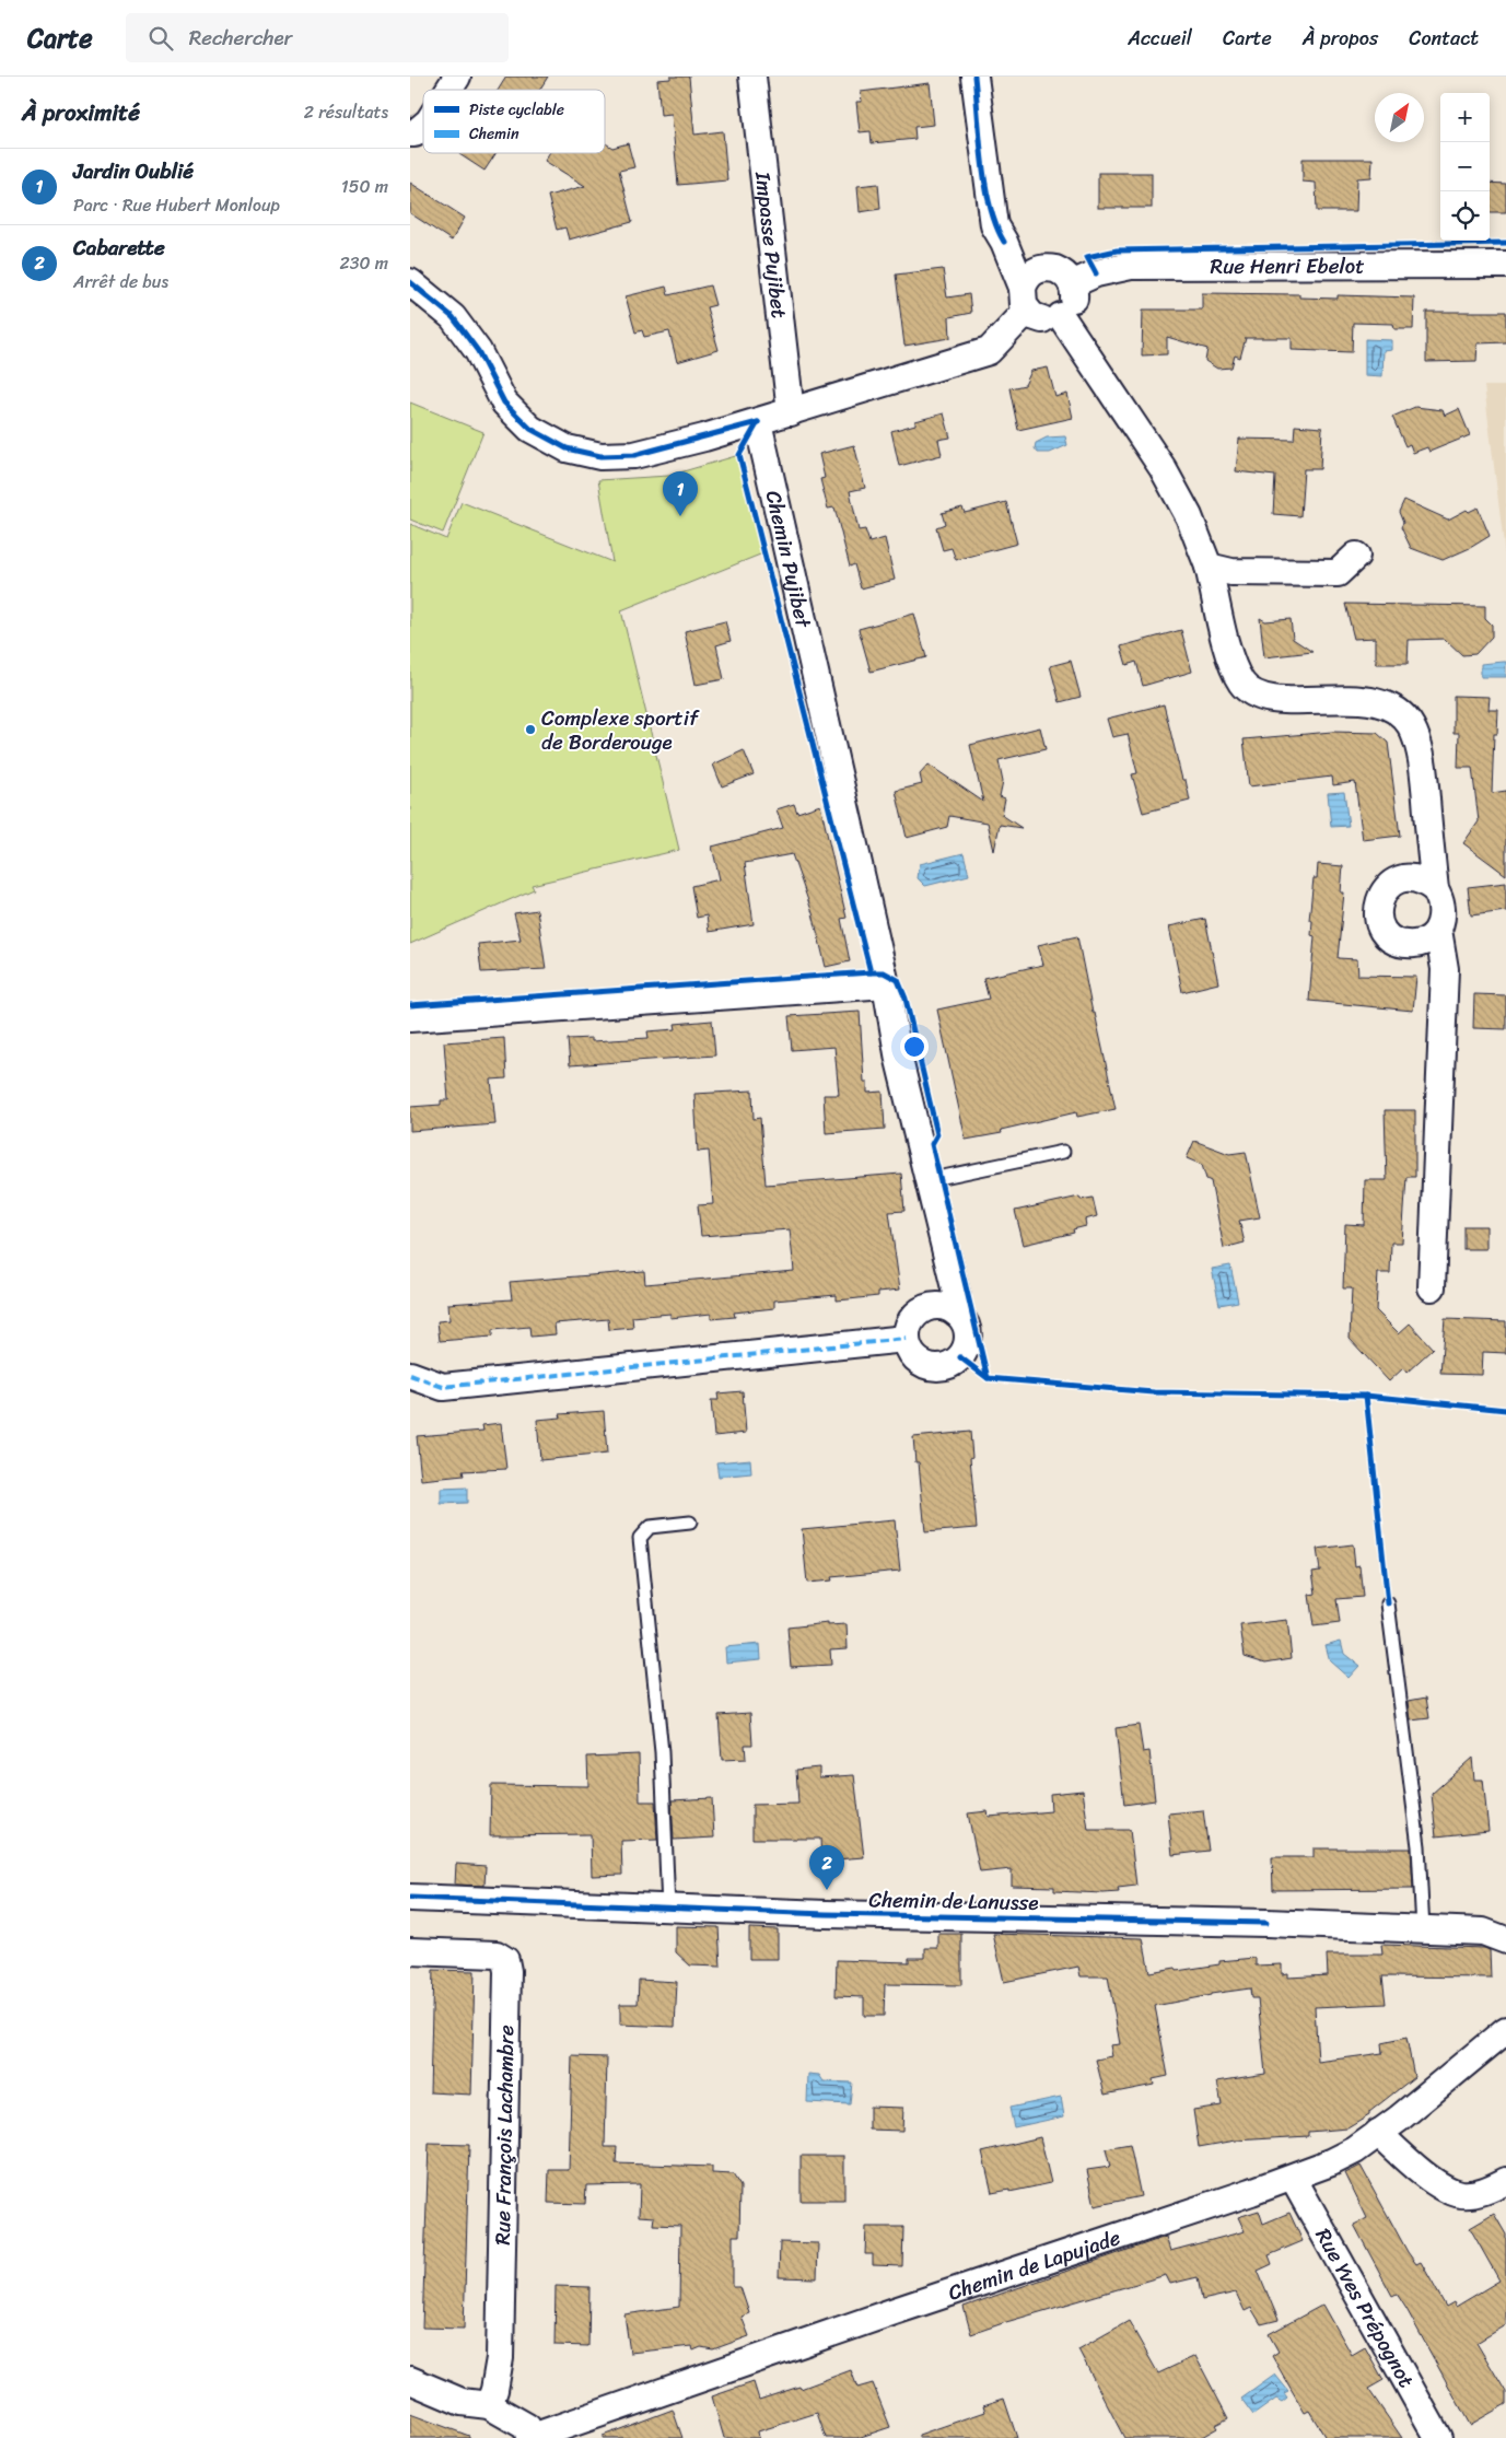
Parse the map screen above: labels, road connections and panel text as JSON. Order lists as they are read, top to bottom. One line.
{"streets":{"street":["Impasse Pujibet","Rue Henri Ebelot","Chemin Pujibet","Chemin de Lanusse","Rue François Lachambre","Chemin de Lapujade","Rue Yves Prépognot"]},"crossings":[["Chemin de Lapujade","Rue Yves Prépognot"]],"places":["Complexe sportif de Borderouge"],"legend":["Piste cyclable","Chemin"],"north":"top right","page":{"header":"Carte","search":"Rechercher","nav":["Accueil","Carte","À propos","Contact"],"heading":["À proximité","2 résultats"],"map_buttons":["+","−"],"list":[{"mark":"1","name":"Jardin Oublié","note":"Parc · Rue Hubert Monloup","value":"150 m"},{"mark":"2","name":"Cabarette","note":"Arrêt de bus","value":"230 m"}],"pins":["1","2"]}}
